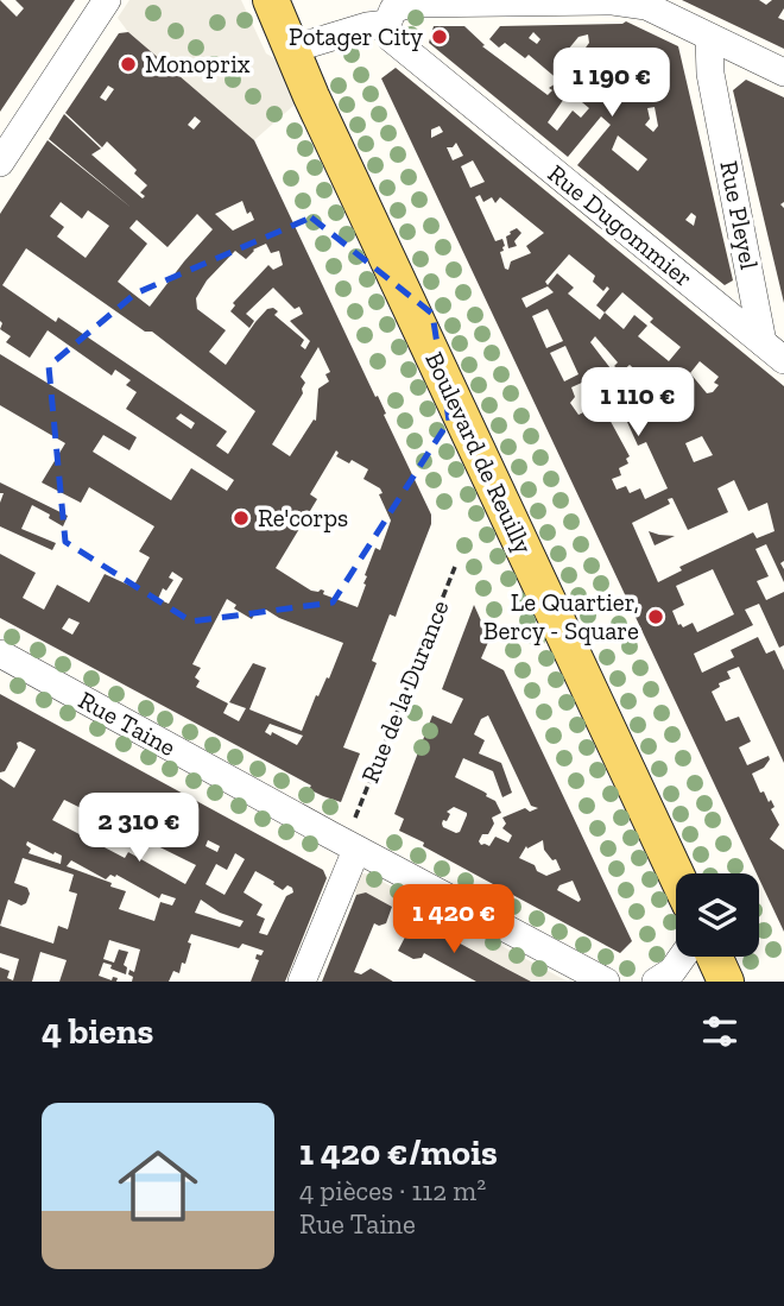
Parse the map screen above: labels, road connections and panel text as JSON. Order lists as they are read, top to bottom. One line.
{"streets":{"main road":["Boulevard de Reuilly"],"street":["Rue Pleyel","Rue Dugommier","Rue Taine"],"path":["Rue de la Durance"]},"crossings":[["Rue Pleyel","Rue Dugommier"]],"places":["Potager City","Monoprix","Re'corps","Le Quartier, Bercy - Square"],"page":{"price":["1 190 €","1 110 €","2 310 €","1 420 €"],"heading":"4 biens","list":[{"name":"1 420 €/mois","note":"4 pièces · 112 m² · Rue Taine"}]}}
